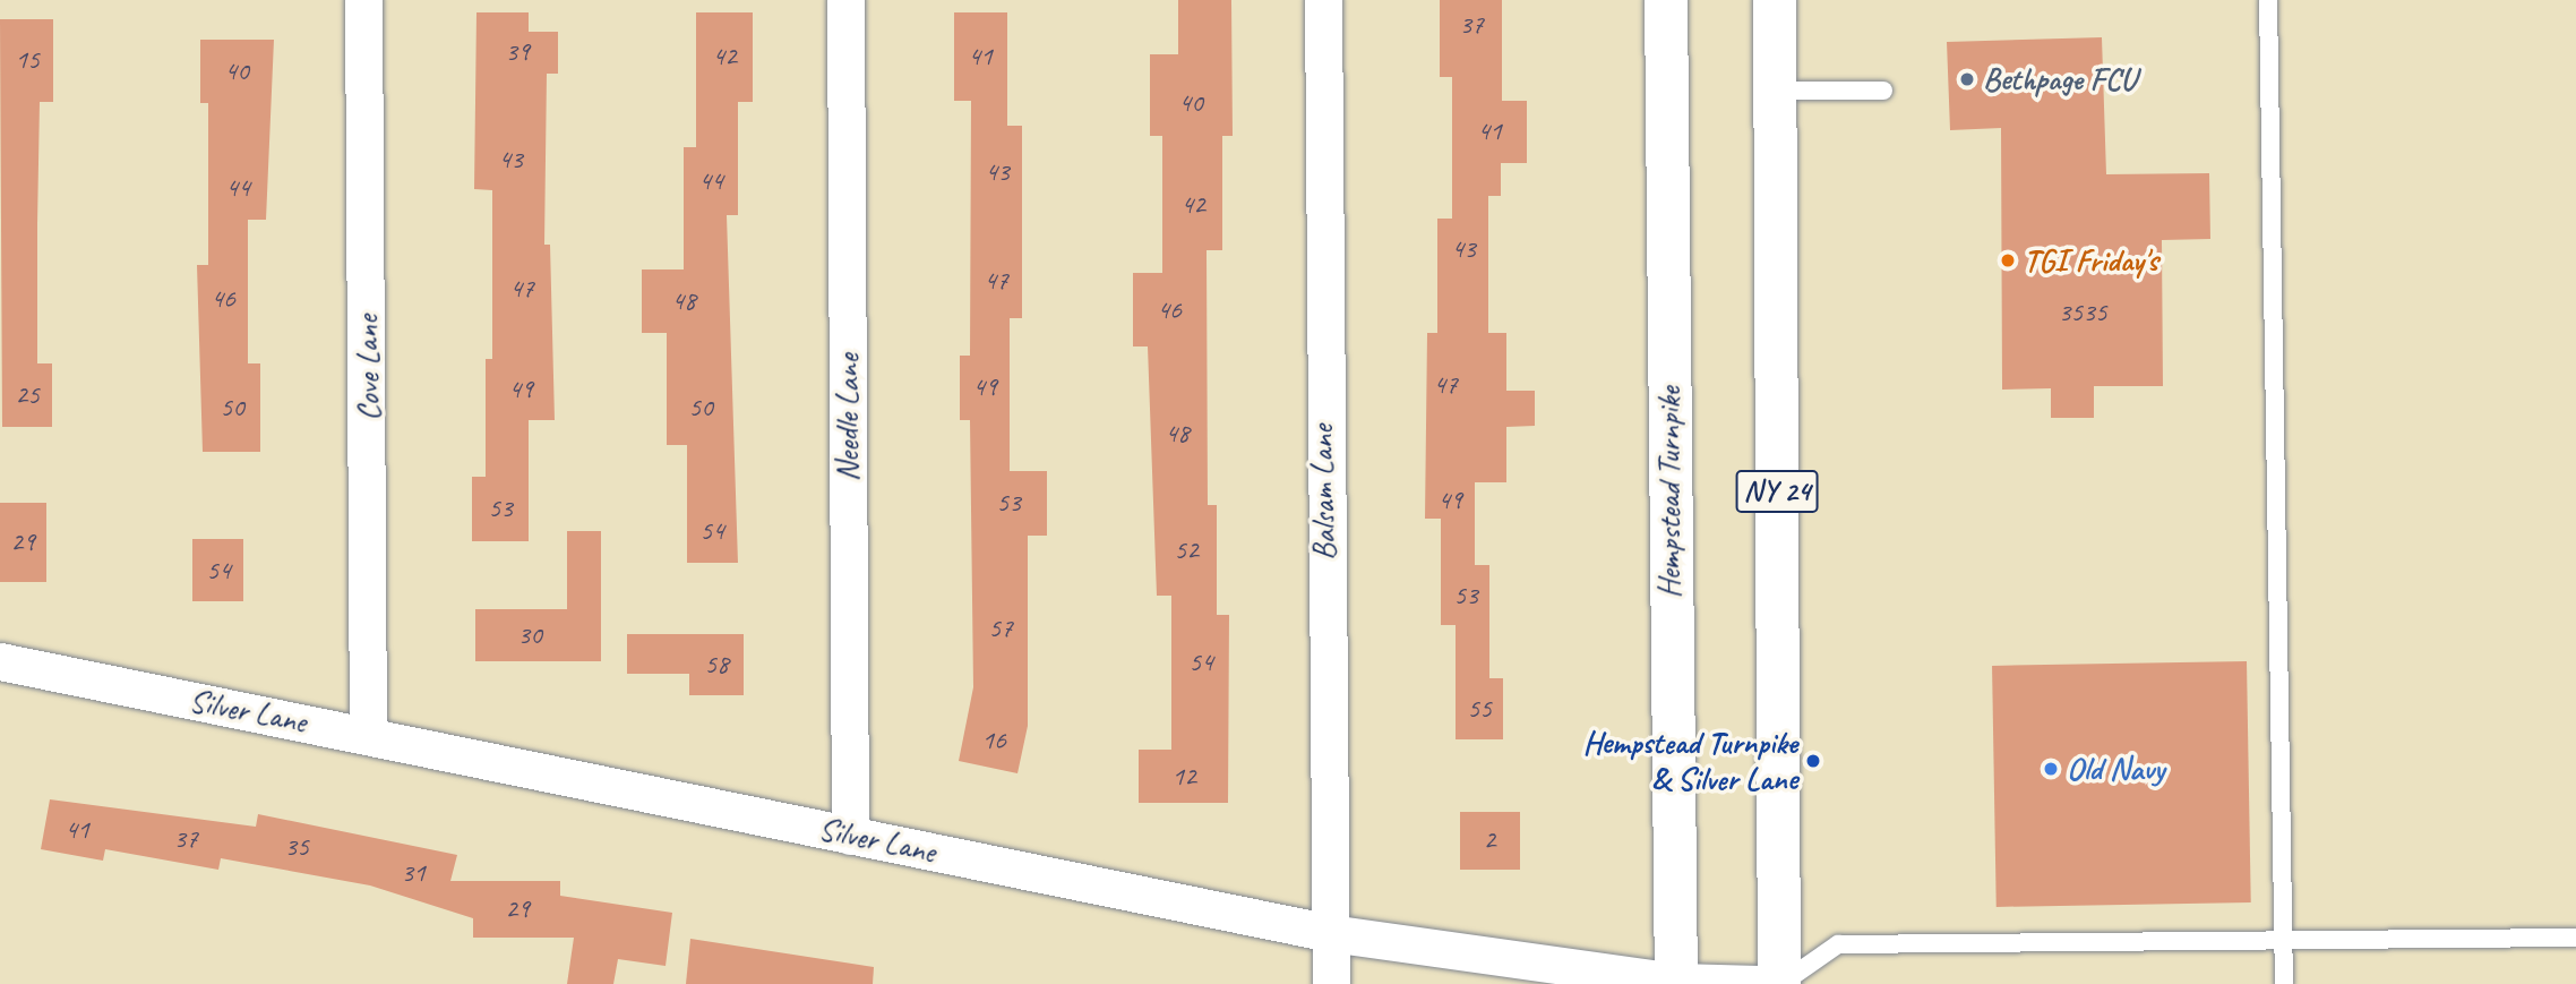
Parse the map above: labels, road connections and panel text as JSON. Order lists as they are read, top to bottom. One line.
{"streets":{"main road":["NY 24","Hempstead Turnpike"],"street":["Cove Lane","Needle Lane","Balsam Lane","Silver Lane"]},"crossings":[["Cove Lane","Silver Lane"],["Needle Lane","Silver Lane"],["Balsam Lane","Silver Lane"],["Hempstead Turnpike","Silver Lane"]],"places":["Bethpage FCU","TGI Friday's","Hempstead Turnpike & Silver Lane","Old Navy"],"house_numbers":["37","39","42","41","15","40","40","41","43","43","44","44","42","43","47","47","46","48","46","3535","47","49","49","25","50","50","48","49","53","53","54","29","52","54","53","57","30","54","58","55","16","12","41","37","2","35","31","29"]}
